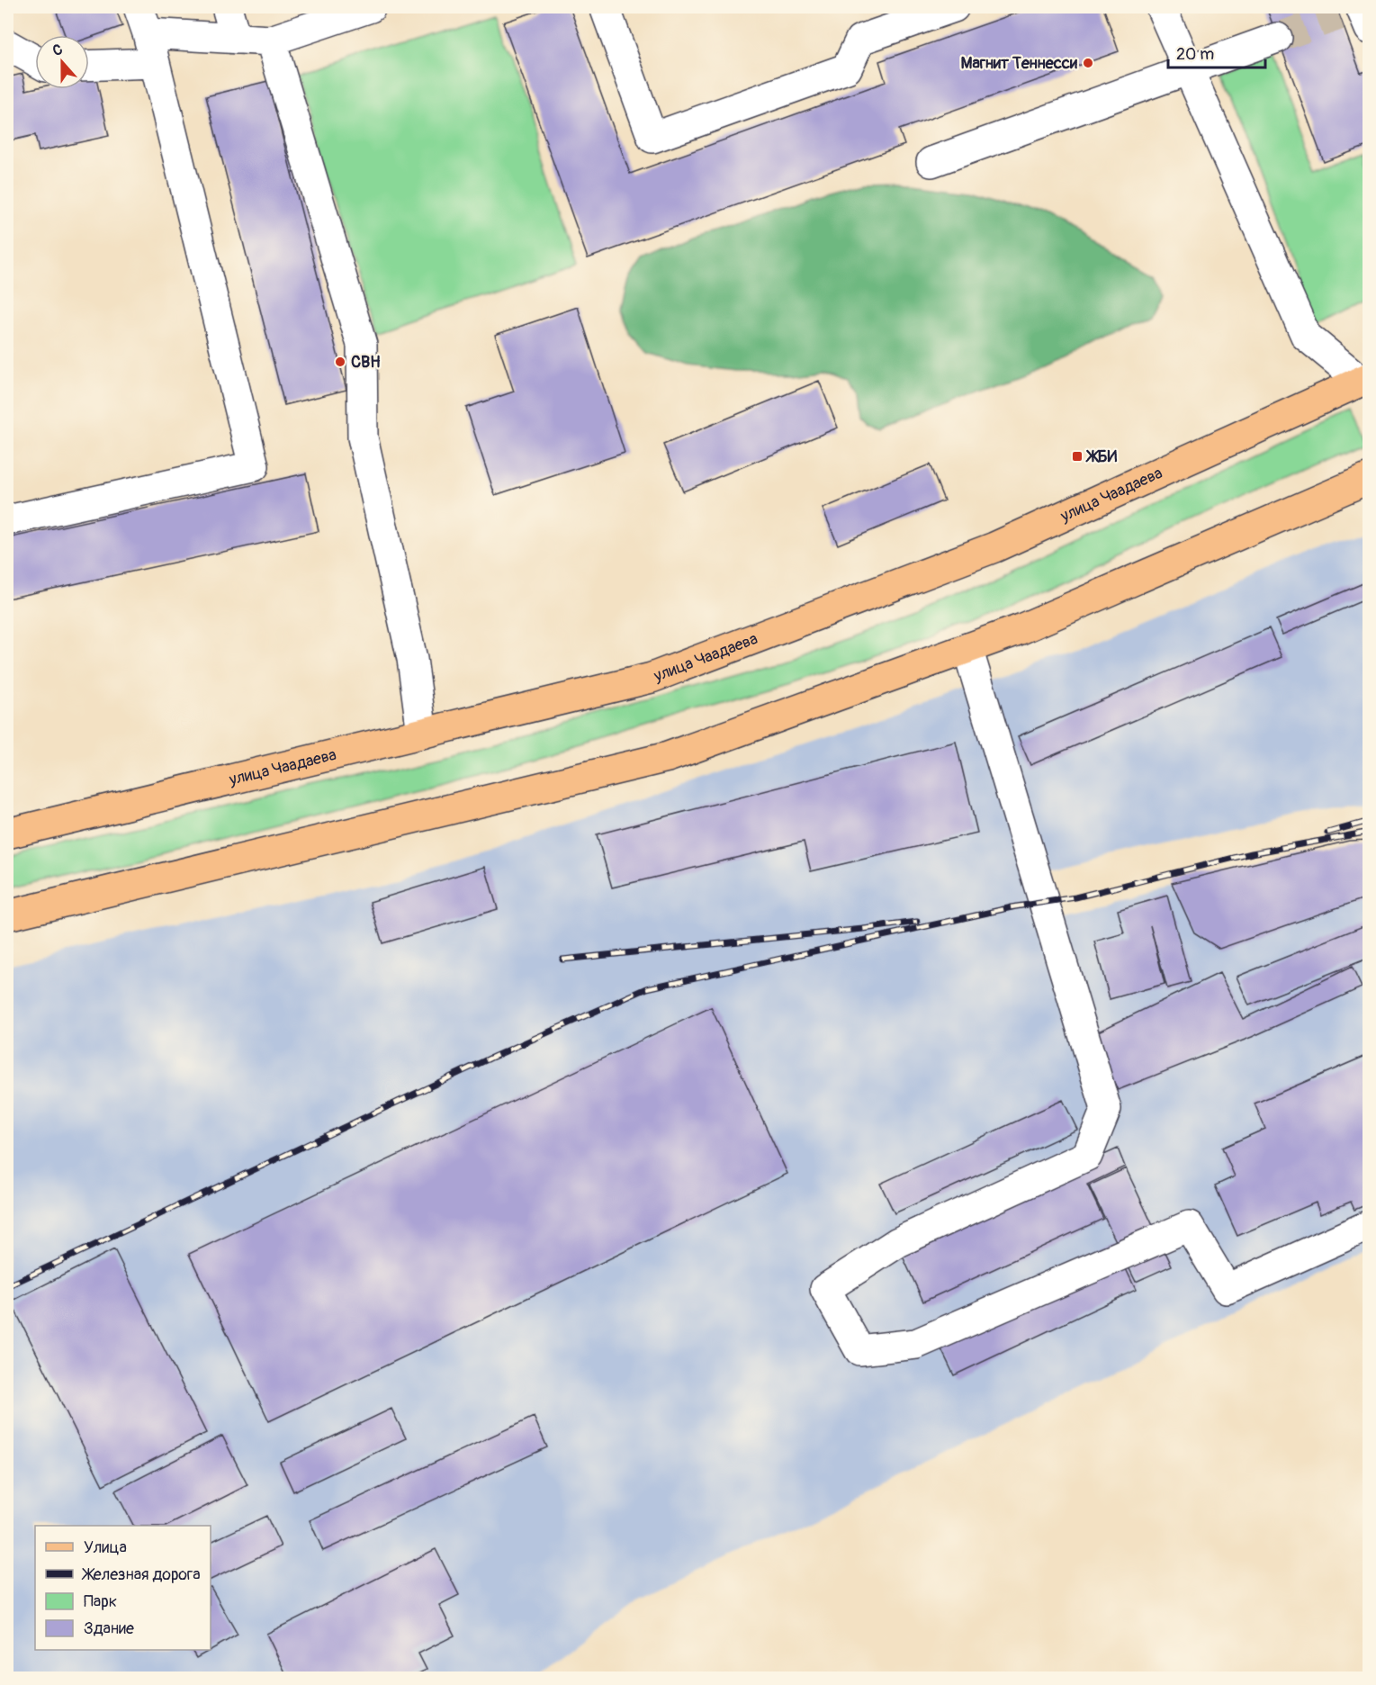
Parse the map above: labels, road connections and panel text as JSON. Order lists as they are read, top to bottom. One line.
{"streets":{"main road":["улица Чаадаева"]},"places":{"other":["Магнит Теннесси","СВН"],"transit":["ЖБИ"]},"legend":["Улица","Железная дорога","Парк","Здание"],"scale_bar":"20 m","north":"top"}
